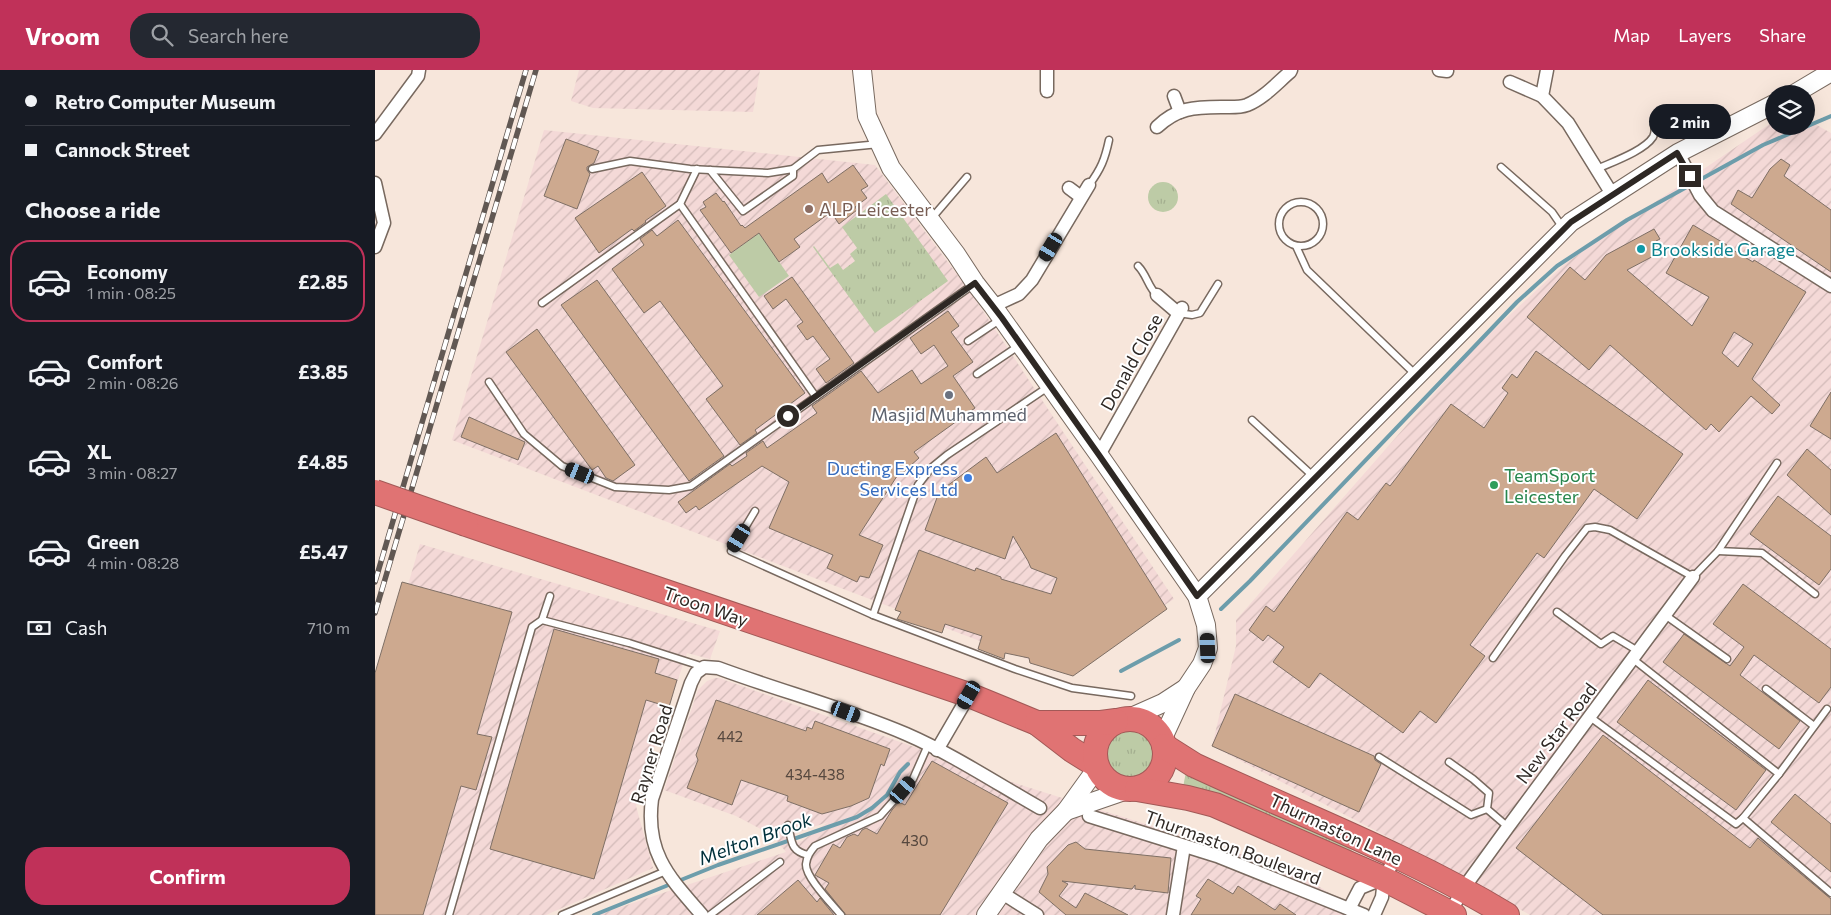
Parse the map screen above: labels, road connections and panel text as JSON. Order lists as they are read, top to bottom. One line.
{"streets":{"highway":["Troon Way","Thurmaston Lane"],"street":["Donald Close","New Star Road","Rayner Road","Thurmaston Boulevard"]},"crossings":[["Troon Way","Thurmaston Lane"],["New Star Road","Thurmaston Lane"]],"water":["Melton Brook"],"places":["ALP Leicester","Brookside Garage","Masjid Muhammed","Ducting Express Services Ltd","TeamSport Leicester"],"house_numbers":["442","434-438","430"],"page":{"header":"Vroom","search":"Search here","nav":["Map","Layers","Share"],"banner":["Retro Computer Museum","Cannock Street"],"bubble":"2 min","heading":"Choose a ride","list":[{"name":"Economy","note":"1 min · 08:25","value":"£2.85"},{"name":"Comfort","note":"2 min · 08:26","value":"£3.85"},{"name":"XL","note":"3 min · 08:27","value":"£4.85"},{"name":"Green","note":"4 min · 08:28","value":"£5.47"}],"pay":["Cash","710 m"],"buttons":"Confirm"}}
